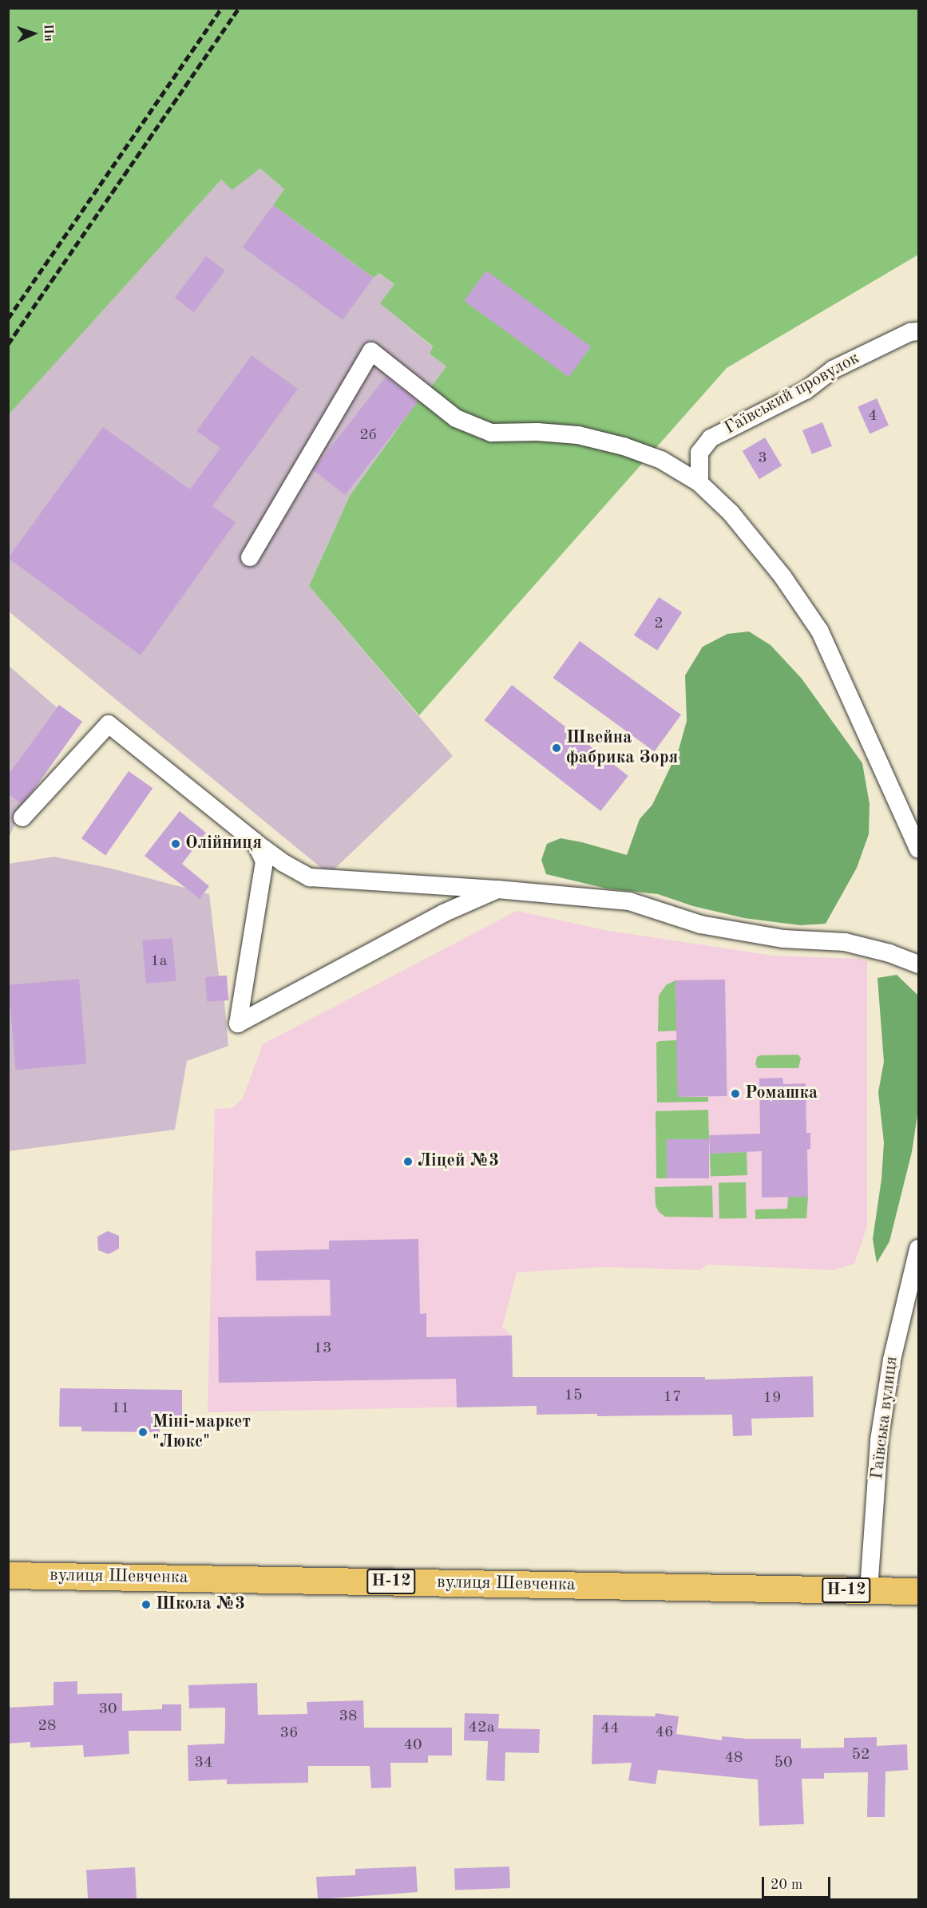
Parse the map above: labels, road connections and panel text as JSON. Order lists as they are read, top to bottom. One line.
{"streets":{"main road":["вулиця Шевченка","Н-12"],"street":["Гаївський провулок","Гаївська вулиця"]},"crossings":[["Гаївська вулиця","вулиця Шевченка"]],"places":["Швейна фабрика Зоря","Олійниця","Ромашка","Ліцей №3","Міні-маркет \"Люкс\"","Школа №3"],"house_numbers":["4","2б","3","2","1а","13","15","17","19","11","30","38","28","42а","44","46","36","40","52","48","34","50"],"scale_bar":"20 m","north":"right"}
